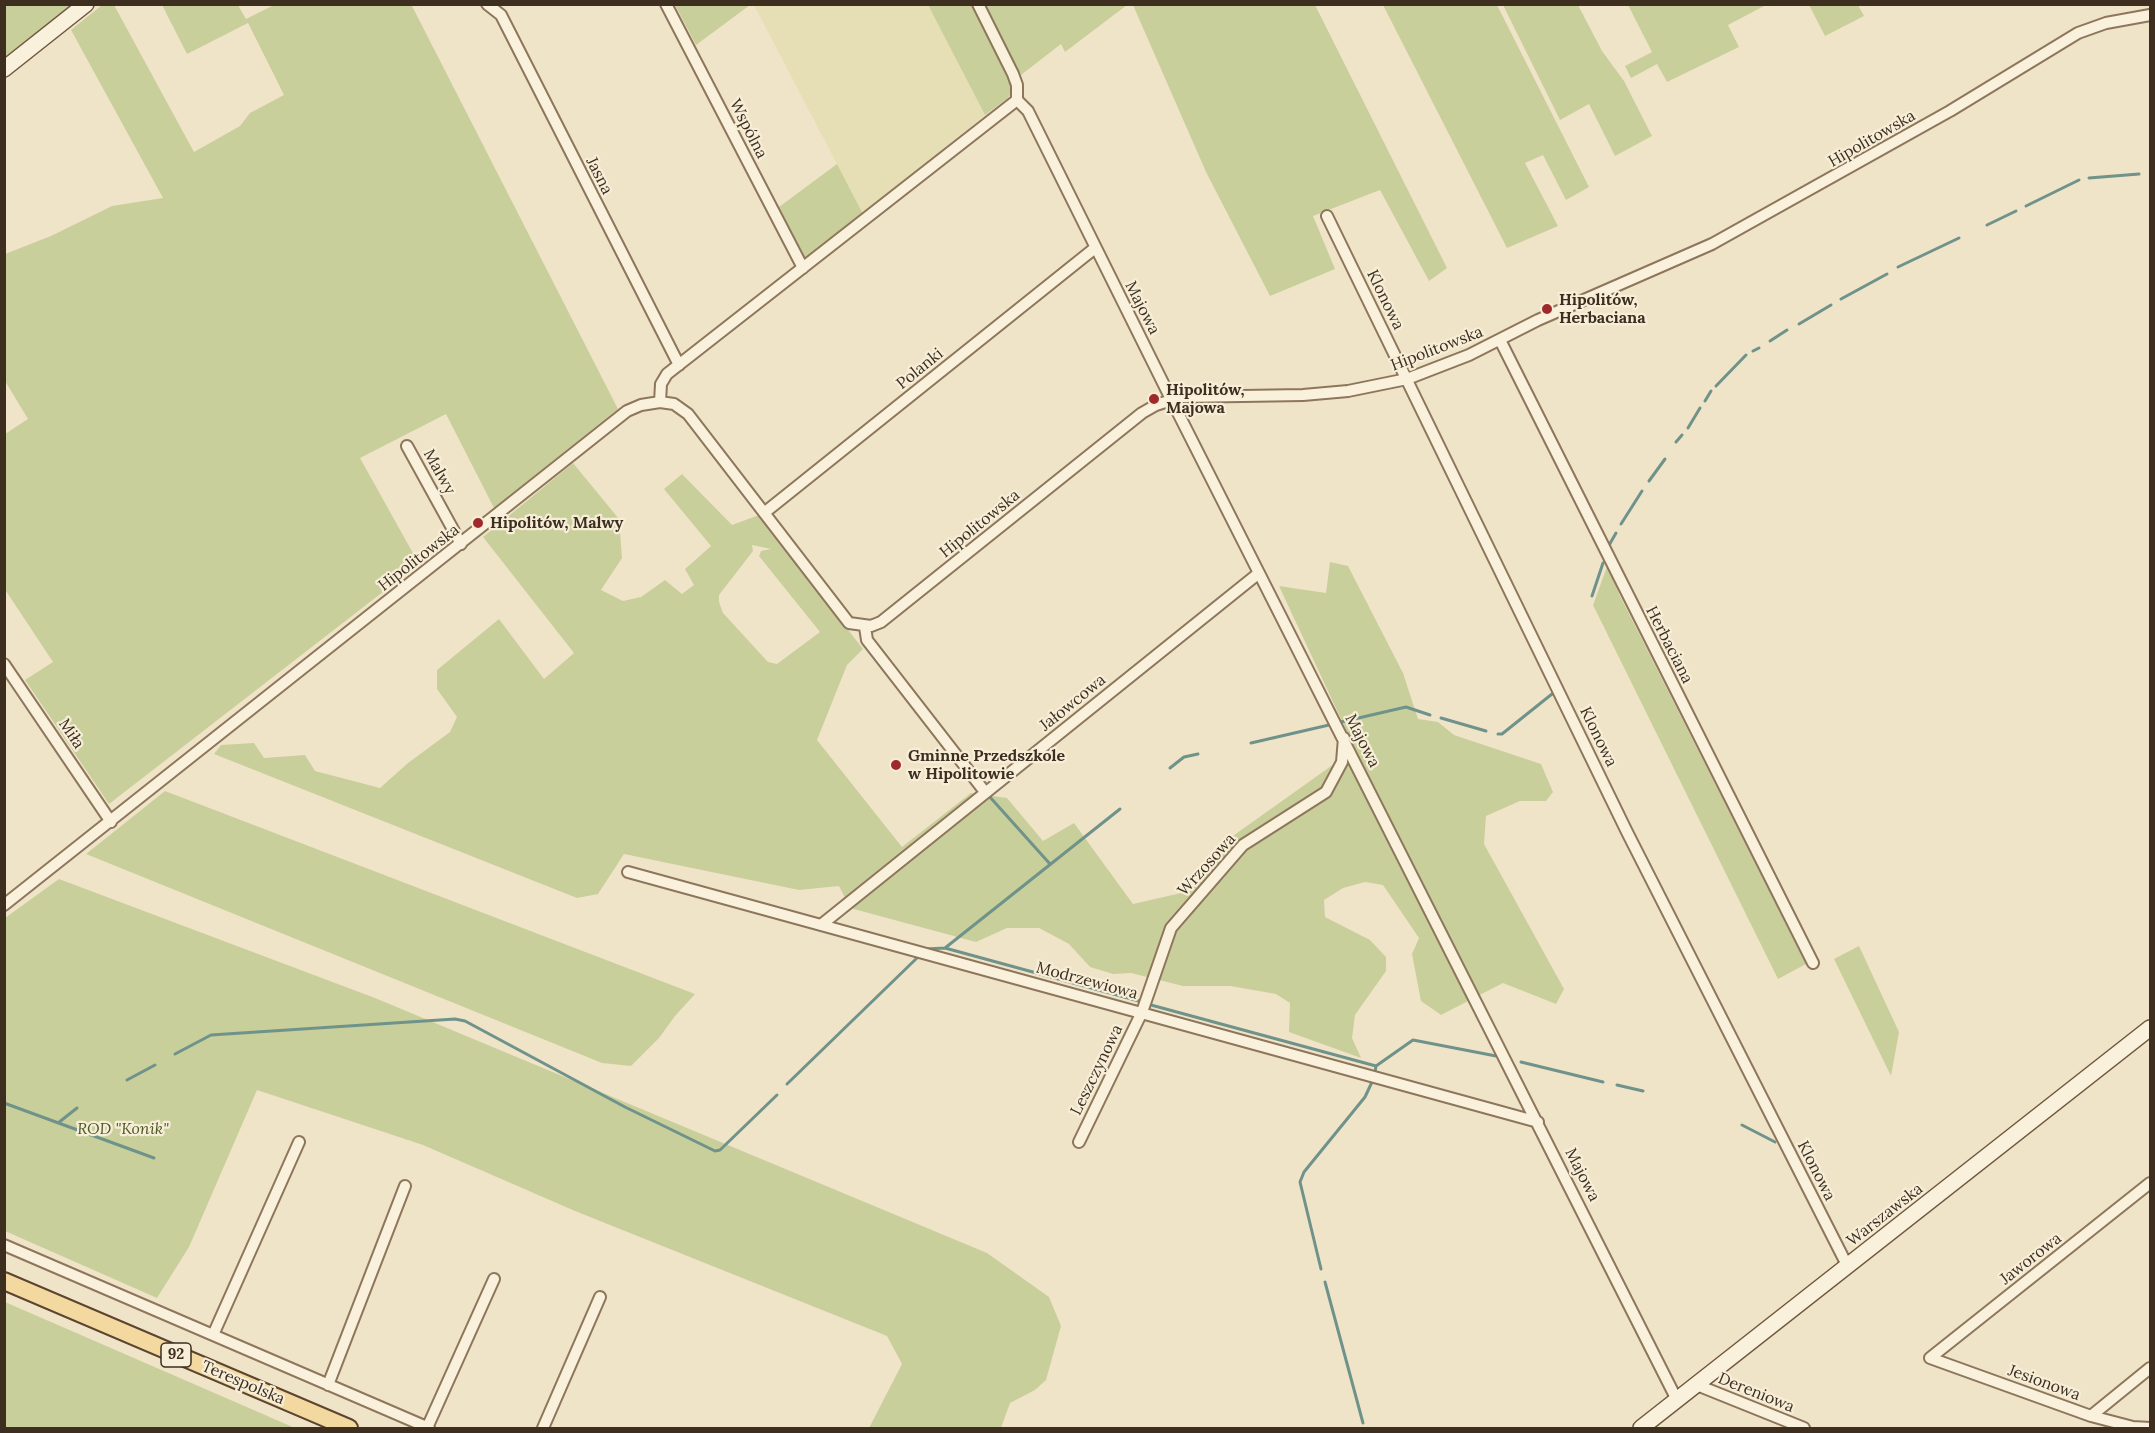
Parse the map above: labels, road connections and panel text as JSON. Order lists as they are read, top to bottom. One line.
{"streets":{"main road":["92","Terespolska"],"street":["Wspólna","Hipolitowska","Jasna","Klonowa","Majowa","Polanki","Malwy","Herbaciana","Jałowcowa","Miła","Wrzosowa","Modrzewiowa","Leszczynowa","Warszawska","Jaworowa","Jesionowa","Dereniowa"]},"crossings":[["Hipolitowska","Klonowa"],["Hipolitowska","Majowa"],["Hipolitowska","Malwy"],["Hipolitowska","Herbaciana"],["Hipolitowska","Miła"],["Klonowa","Warszawska"],["Majowa","Polanki"],["Majowa","Jałowcowa"],["Majowa","Wrzosowa"],["Majowa","Modrzewiowa"],["Majowa","Warszawska"],["Jałowcowa","Modrzewiowa"],["Wrzosowa","Modrzewiowa"],["Wrzosowa","Leszczynowa"],["Modrzewiowa","Leszczynowa"],["Warszawska","Dereniowa"],["Jaworowa","Jesionowa"]],"parks":["ROD \"Konik\""],"places":["Hipolitów, Herbaciana","Hipolitów, Majowa","Hipolitów, Malwy","Gminne Przedszkole w Hipolitowie"]}
